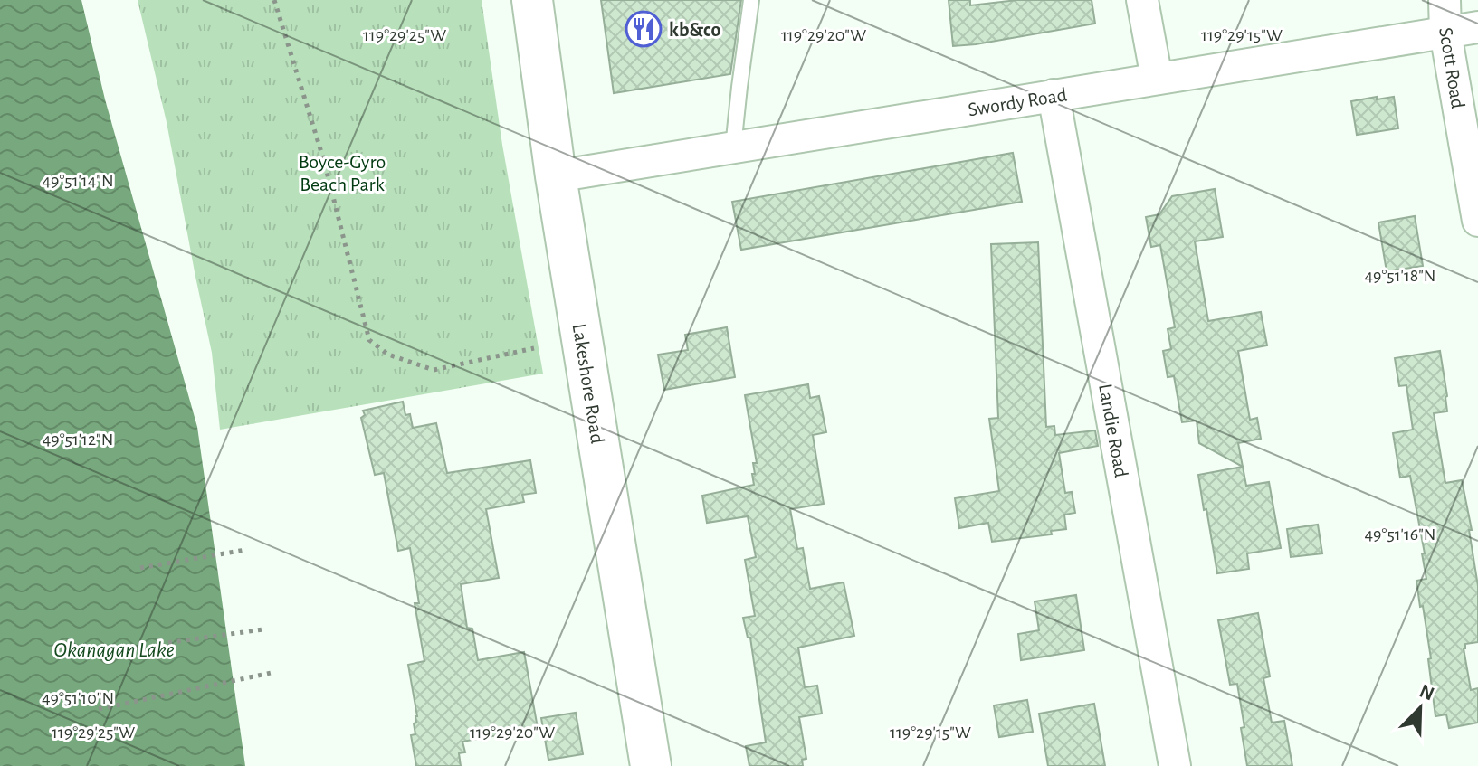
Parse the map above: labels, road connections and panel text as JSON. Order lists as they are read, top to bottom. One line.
{"streets":{"main road":["Lakeshore Road"],"street":["Scott Road","Swordy Road","Landie Road"]},"crossings":[["Scott Road","Swordy Road"],["Swordy Road","Lakeshore Road"],["Swordy Road","Landie Road"]],"water":["Okanagan Lake"],"parks":["Boyce-Gyro Beach Park"],"places":{"restaurant":["kb&co"]},"north":"top right","coordinates":["119°29'25\"W","119°29'20\"W","119°29'15\"W","49°51'14\"N","49°51'18\"N","49°51'12\"N","49°51'16\"N","49°51'10\"N"]}
